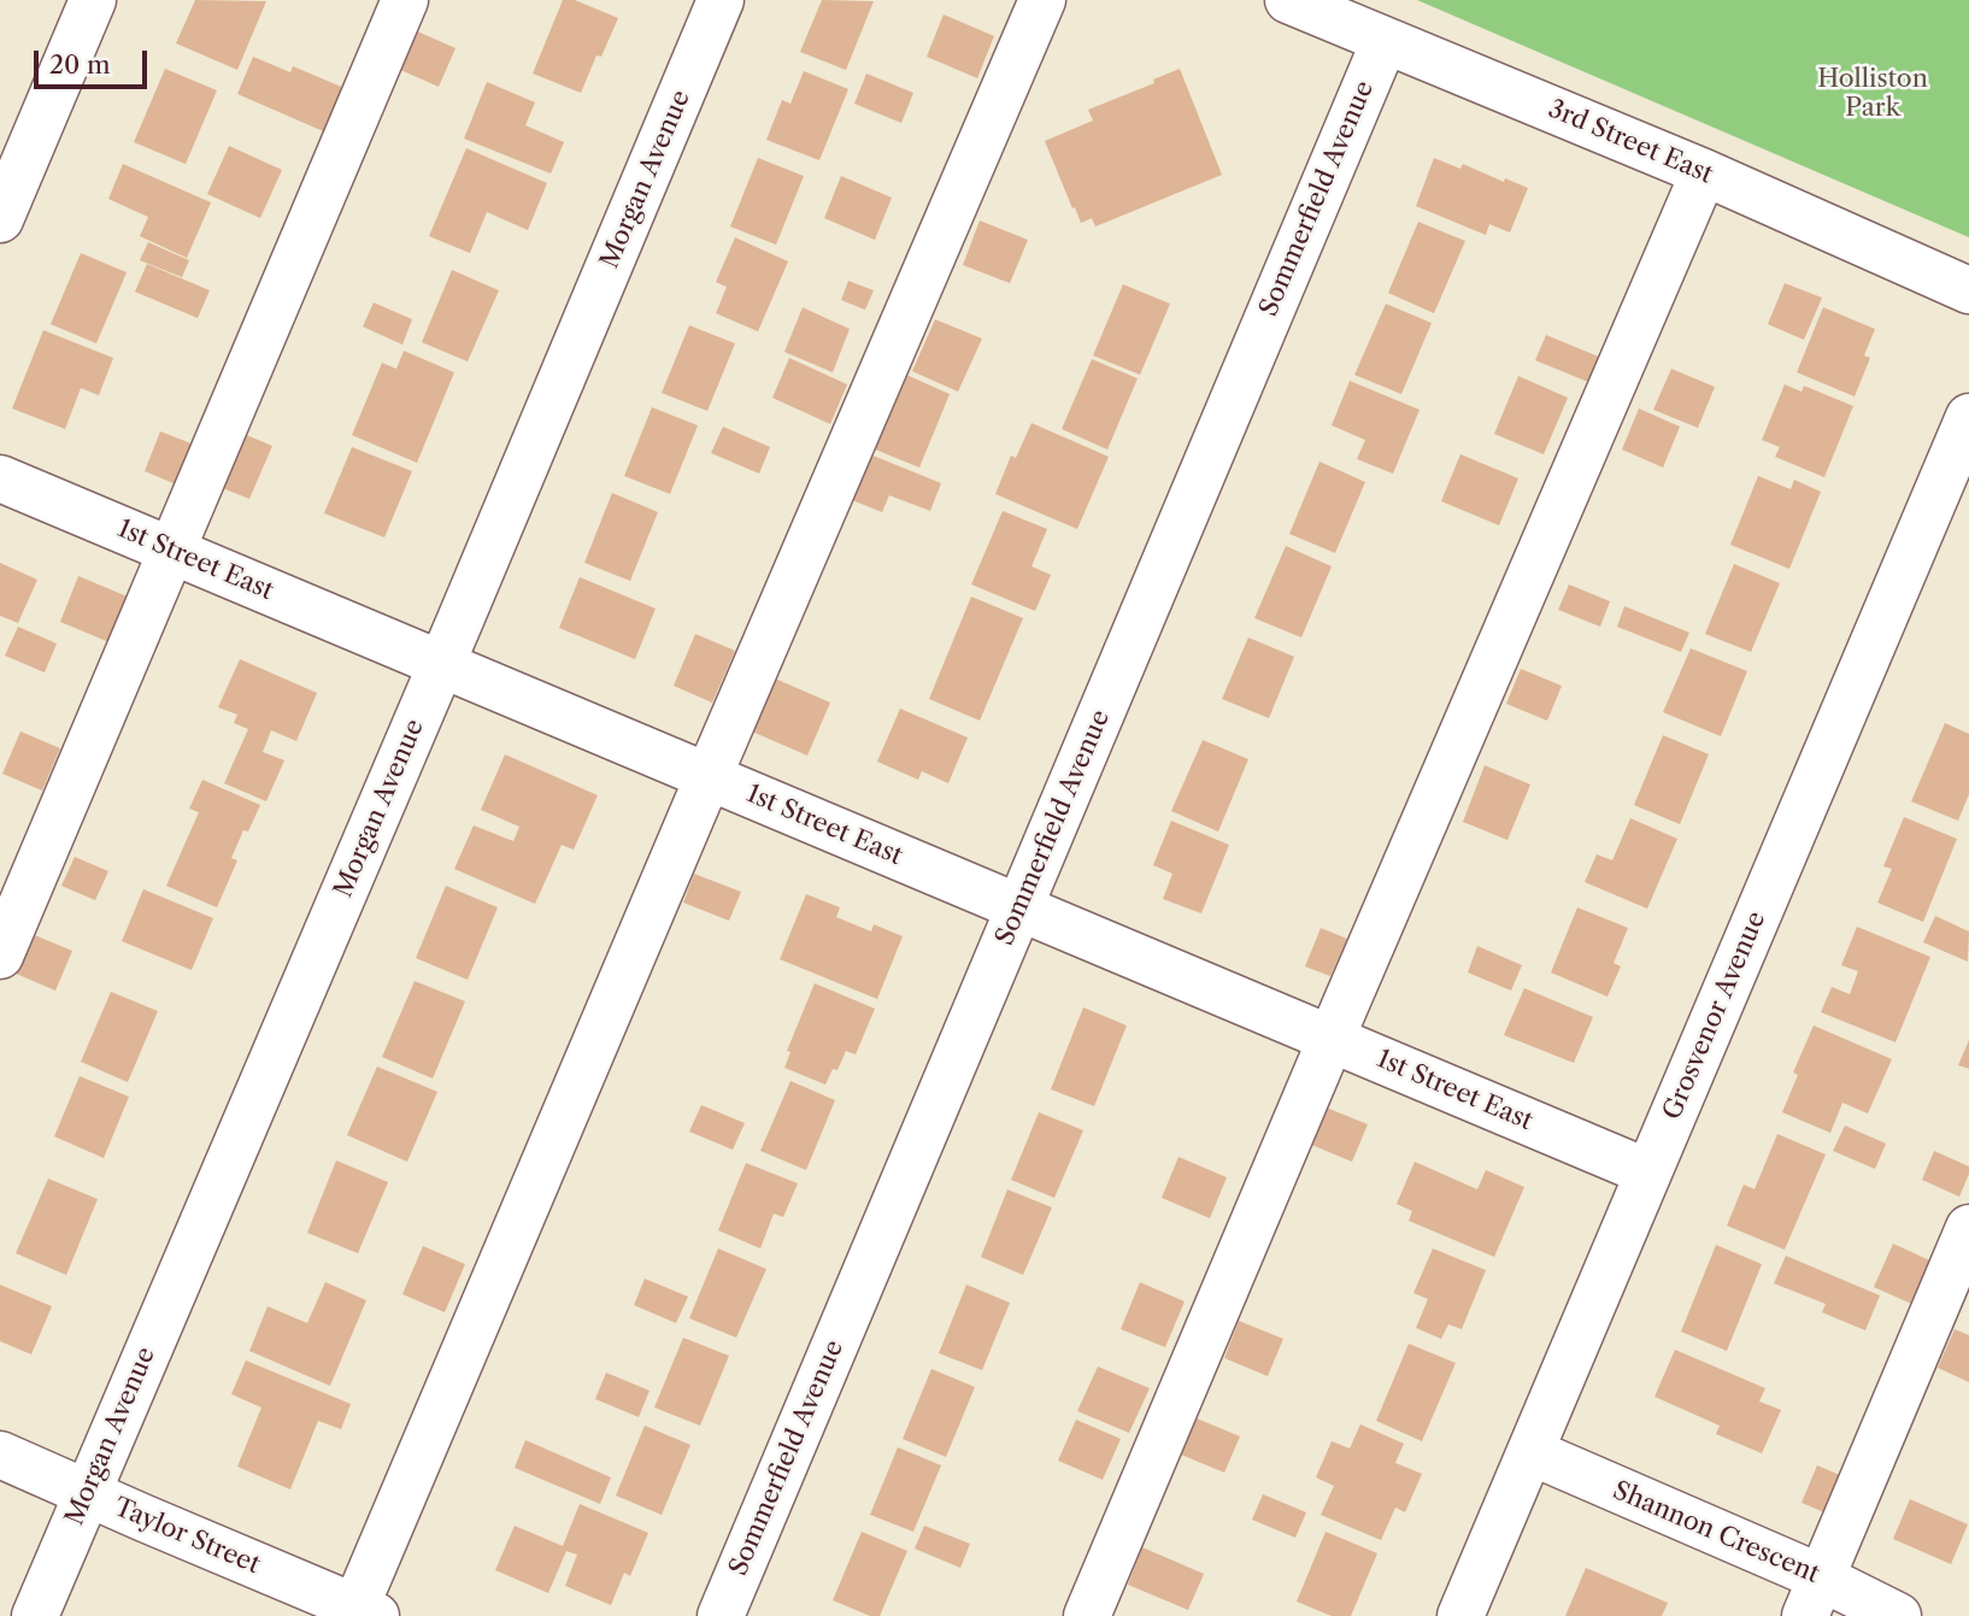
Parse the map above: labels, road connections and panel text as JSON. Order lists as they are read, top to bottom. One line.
{"streets":{"street":["3rd Street East","Morgan Avenue","Sommerfield Avenue","1st Street East","Grosvenor Avenue","Shannon Crescent","Taylor Street"]},"crossings":[["3rd Street East","Sommerfield Avenue"],["Morgan Avenue","1st Street East"],["Morgan Avenue","Taylor Street"],["Sommerfield Avenue","1st Street East"],["1st Street East","Grosvenor Avenue"],["Grosvenor Avenue","Shannon Crescent"]],"parks":["Holliston Park"],"scale_bar":"20 m"}
